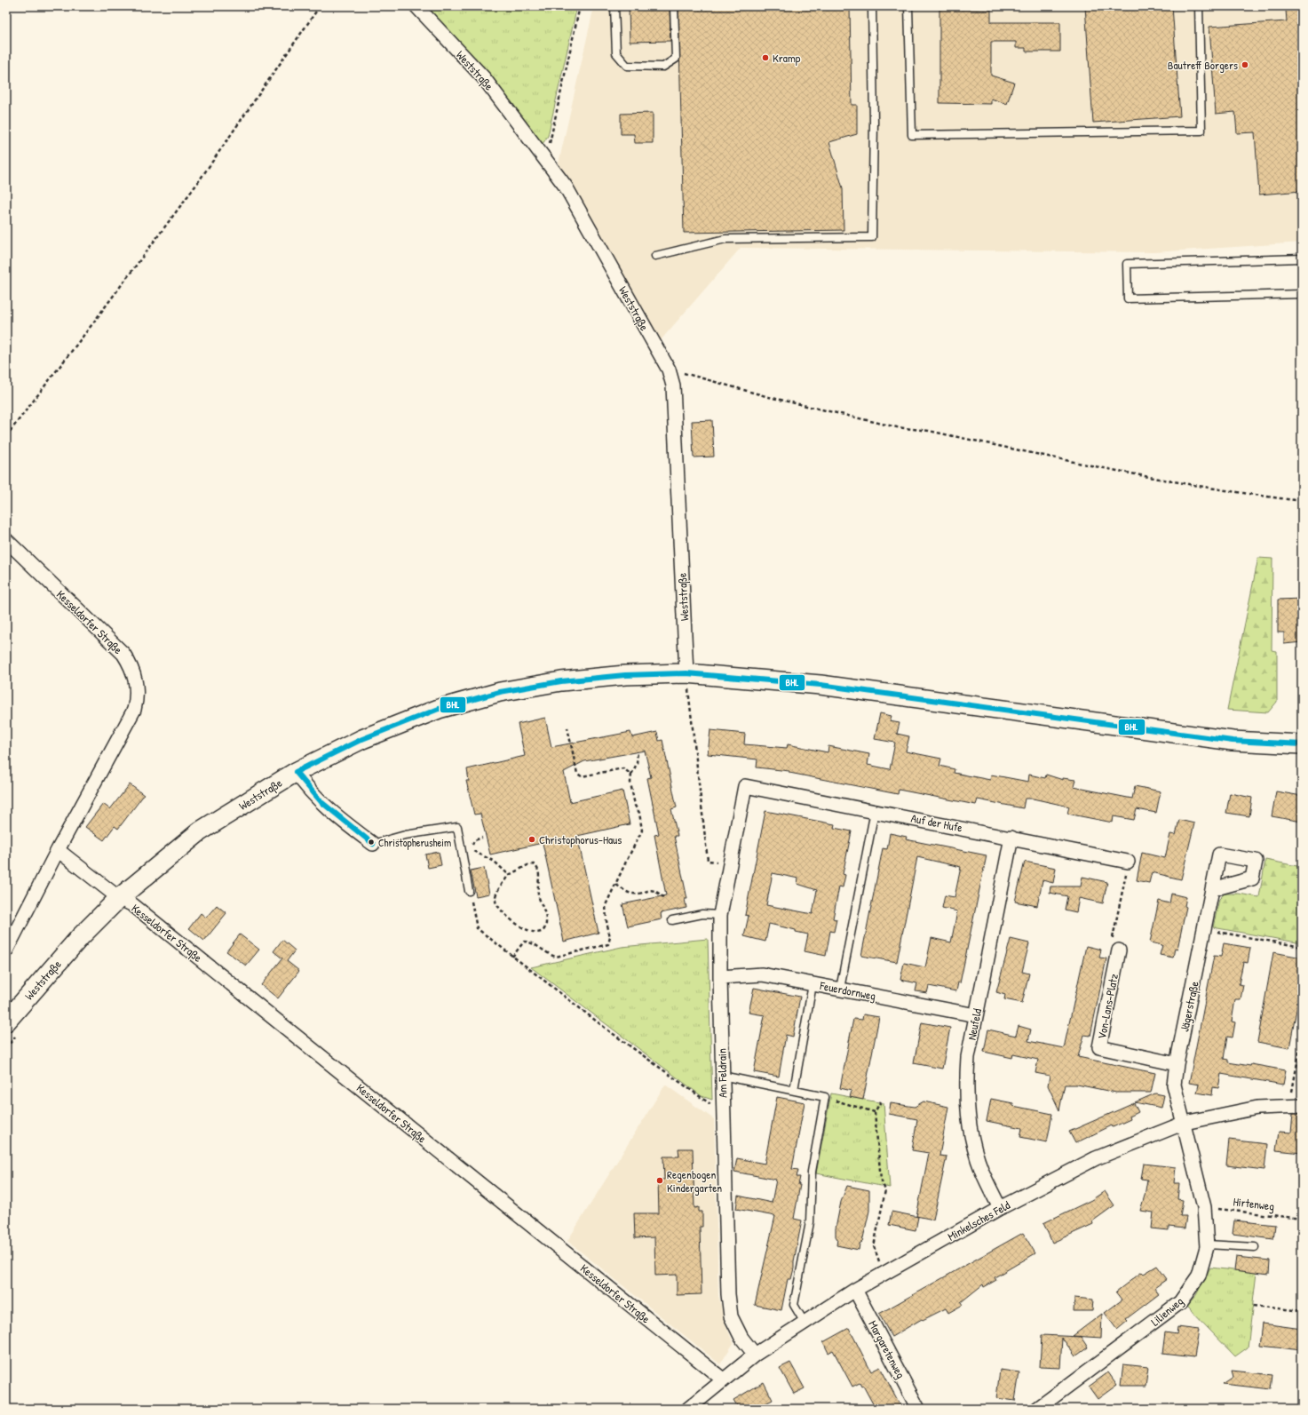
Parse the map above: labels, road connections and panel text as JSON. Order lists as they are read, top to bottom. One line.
{"streets":{"main road":["Weststraße"],"street":["Kesseldorfer Straße","Auf der Hufe","Feuerdornweg","Von-Lans-Platz","Jägerstraße","Neufeld","Am Feldrain","Minkelsches Feld","Lilienweg","Margaretenweg"],"path":["Hirtenweg"]},"crossings":[["Weststraße","Kesseldorfer Straße"],["Kesseldorfer Straße","Minkelsches Feld"],["Auf der Hufe","Neufeld"],["Auf der Hufe","Am Feldrain"],["Feuerdornweg","Neufeld"],["Feuerdornweg","Am Feldrain"],["Von-Lans-Platz","Jägerstraße"],["Jägerstraße","Minkelsches Feld"],["Jägerstraße","Lilienweg"],["Neufeld","Minkelsches Feld"],["Am Feldrain","Minkelsches Feld"],["Hirtenweg","Lilienweg"],["Minkelsches Feld","Lilienweg"],["Minkelsches Feld","Margaretenweg"]],"places":["Kramp","Bautreff Borgers","Christophorus-Haus","Christopherusheim","Regenbogen Kindergarten"],"lines":["transit line BHL"]}
